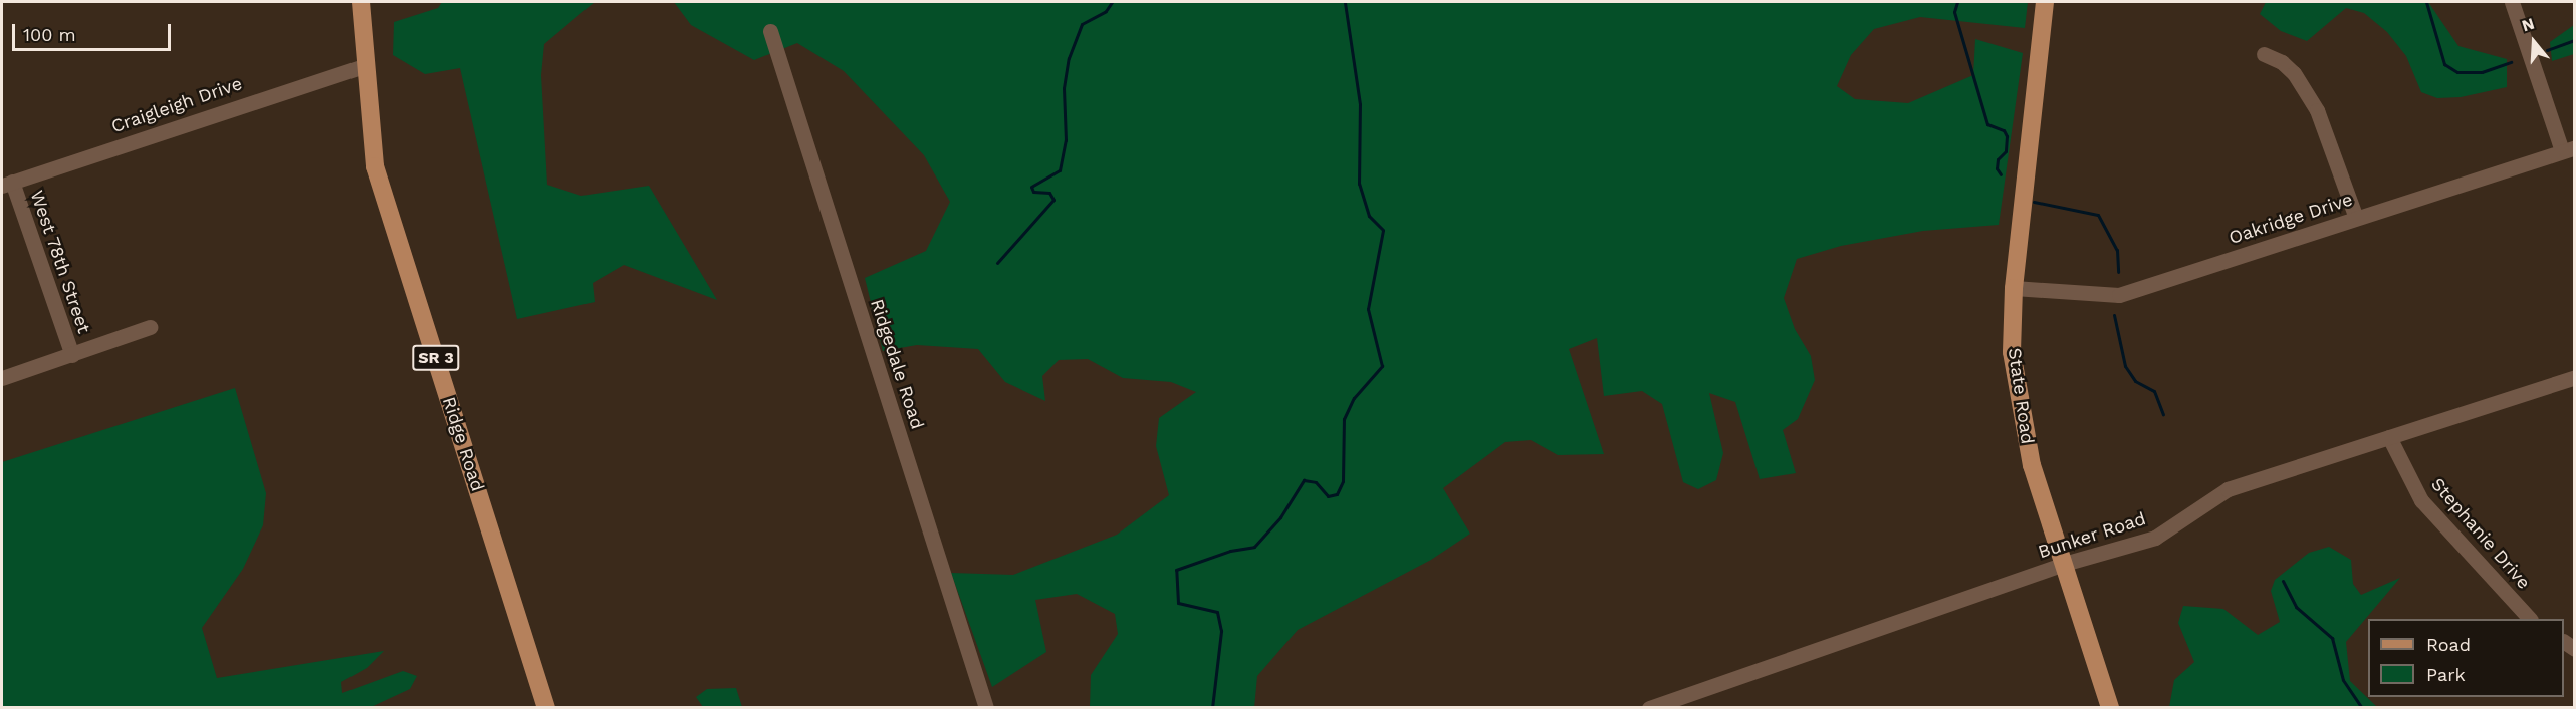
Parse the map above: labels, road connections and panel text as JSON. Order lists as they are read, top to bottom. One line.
{"streets":{"main road":["SR 3","State Road","Ridge Road"],"street":["Craigleigh Drive","Oakridge Drive","West 78th Street","Ridgedale Road","Stephanie Drive","Bunker Road"]},"crossings":[["Craigleigh Drive","West 78th Street"],["Craigleigh Drive","Ridge Road"],["Oakridge Drive","State Road"],["State Road","Bunker Road"],["Stephanie Drive","Bunker Road"]],"legend":["Road","Park"],"scale_bar":"100 m","north":"top"}
